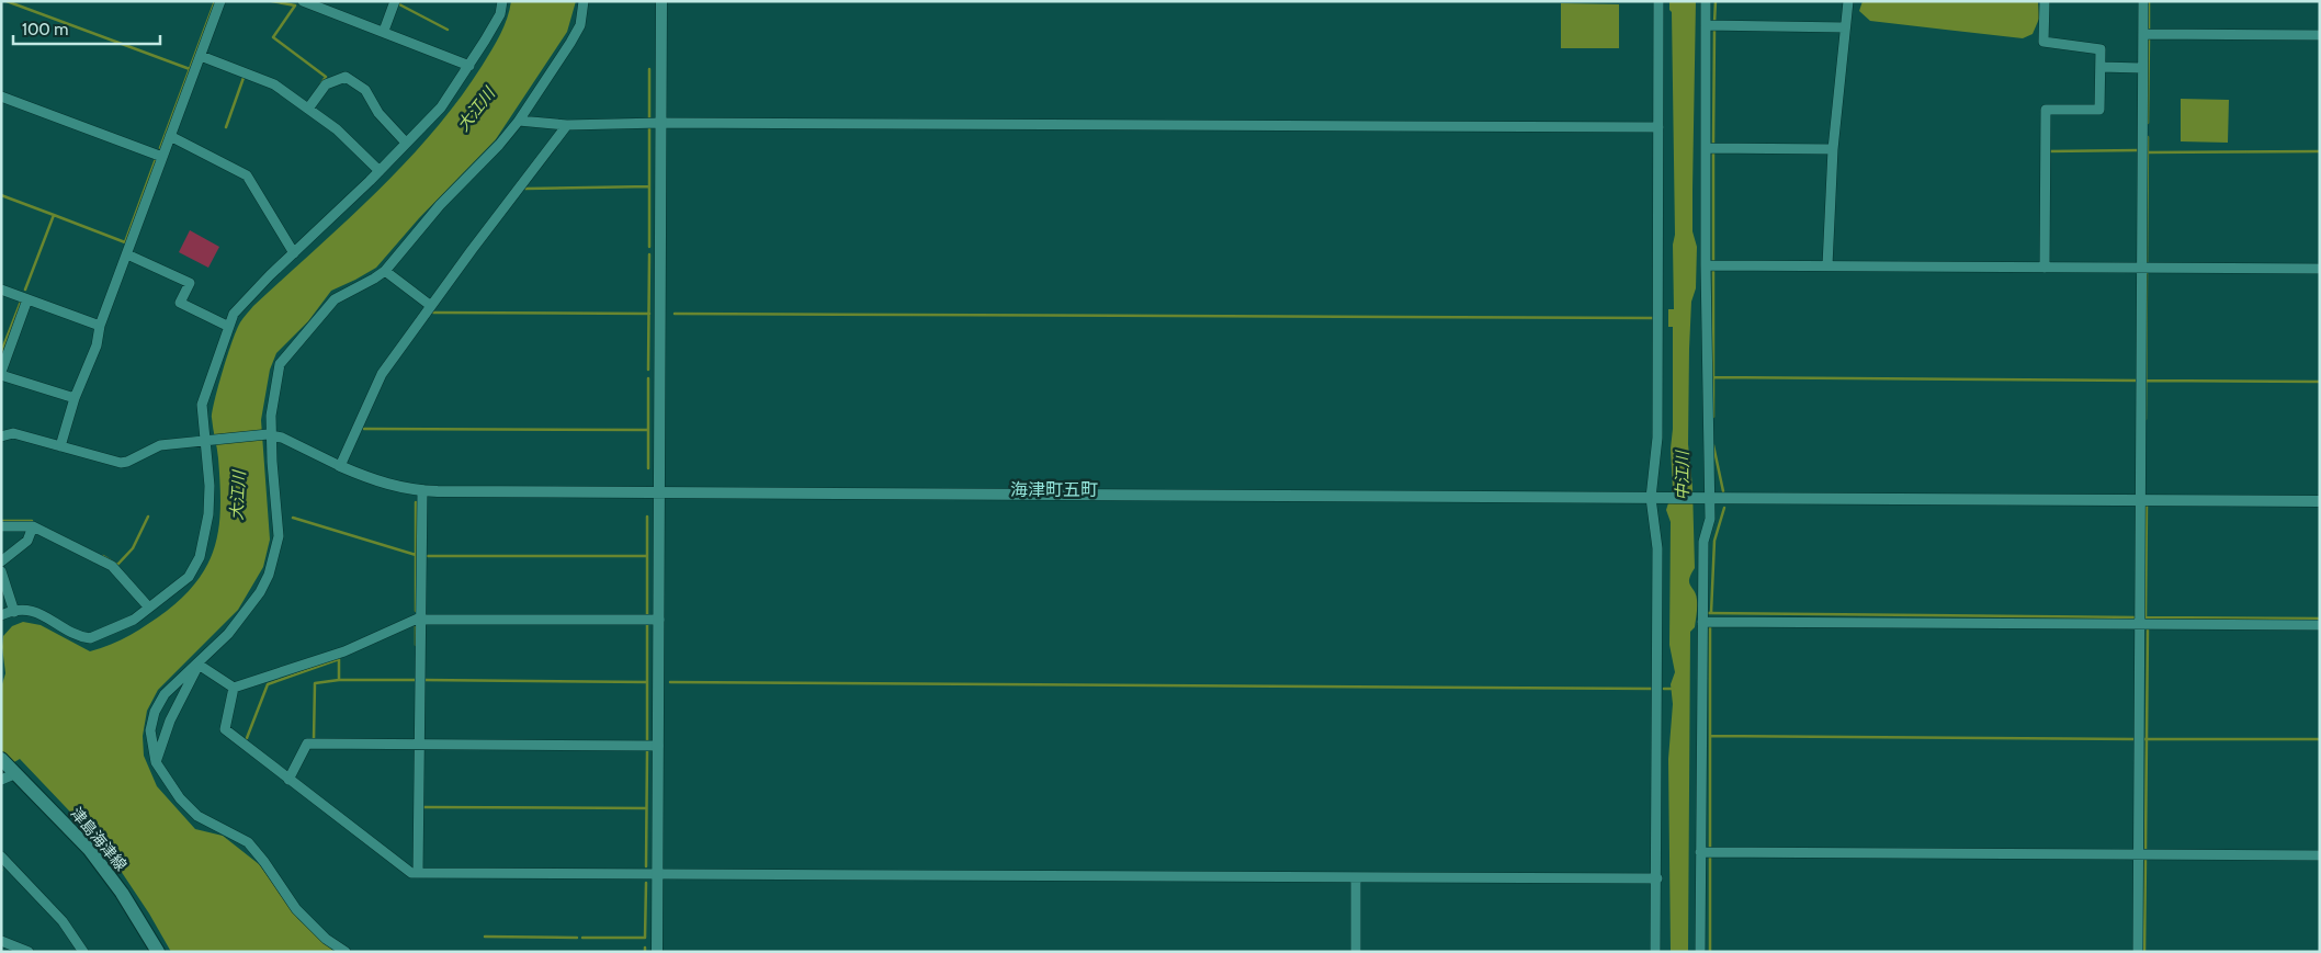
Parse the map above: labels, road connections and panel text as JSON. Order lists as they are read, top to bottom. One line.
{"streets":{"main road":["津島海津線"]},"districts":["海津町五町"],"water":["大江川","中江川"],"scale_bar":"100 m"}
